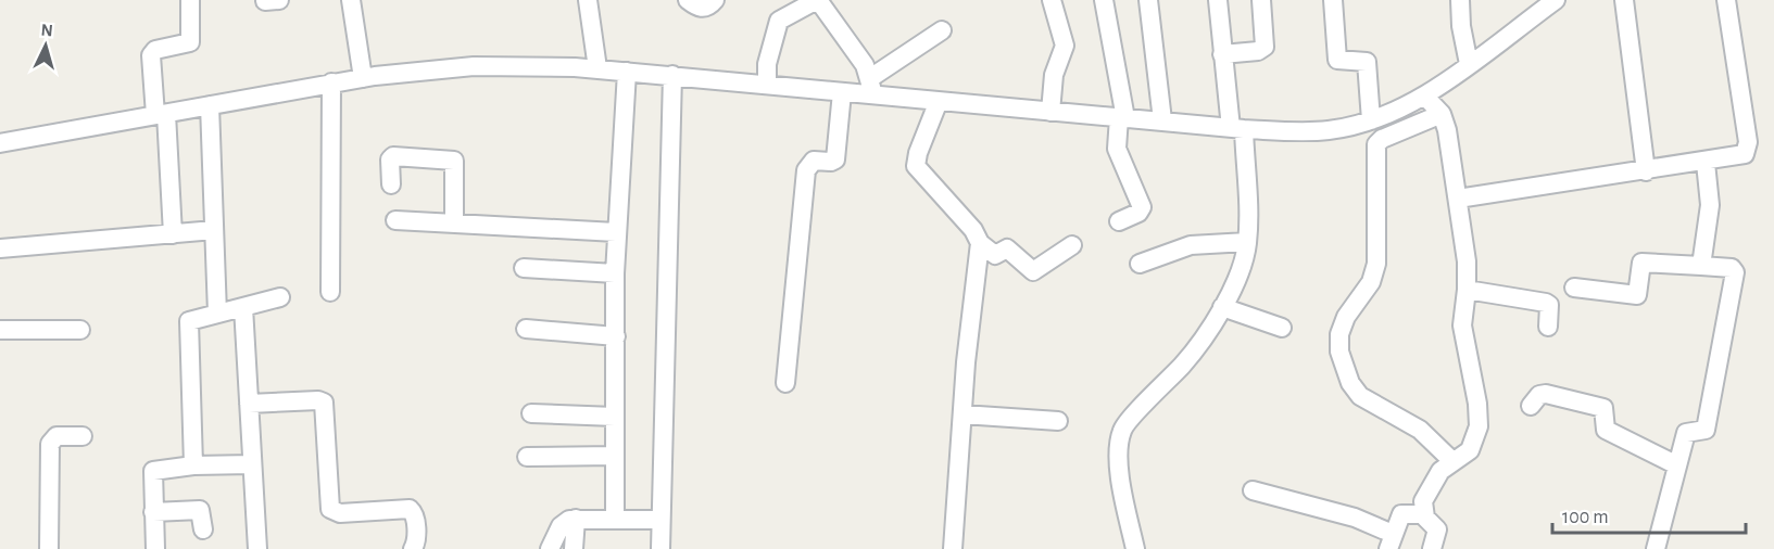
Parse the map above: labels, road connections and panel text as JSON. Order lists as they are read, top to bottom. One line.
{"scale_bar":"100 m","north":"top"}
